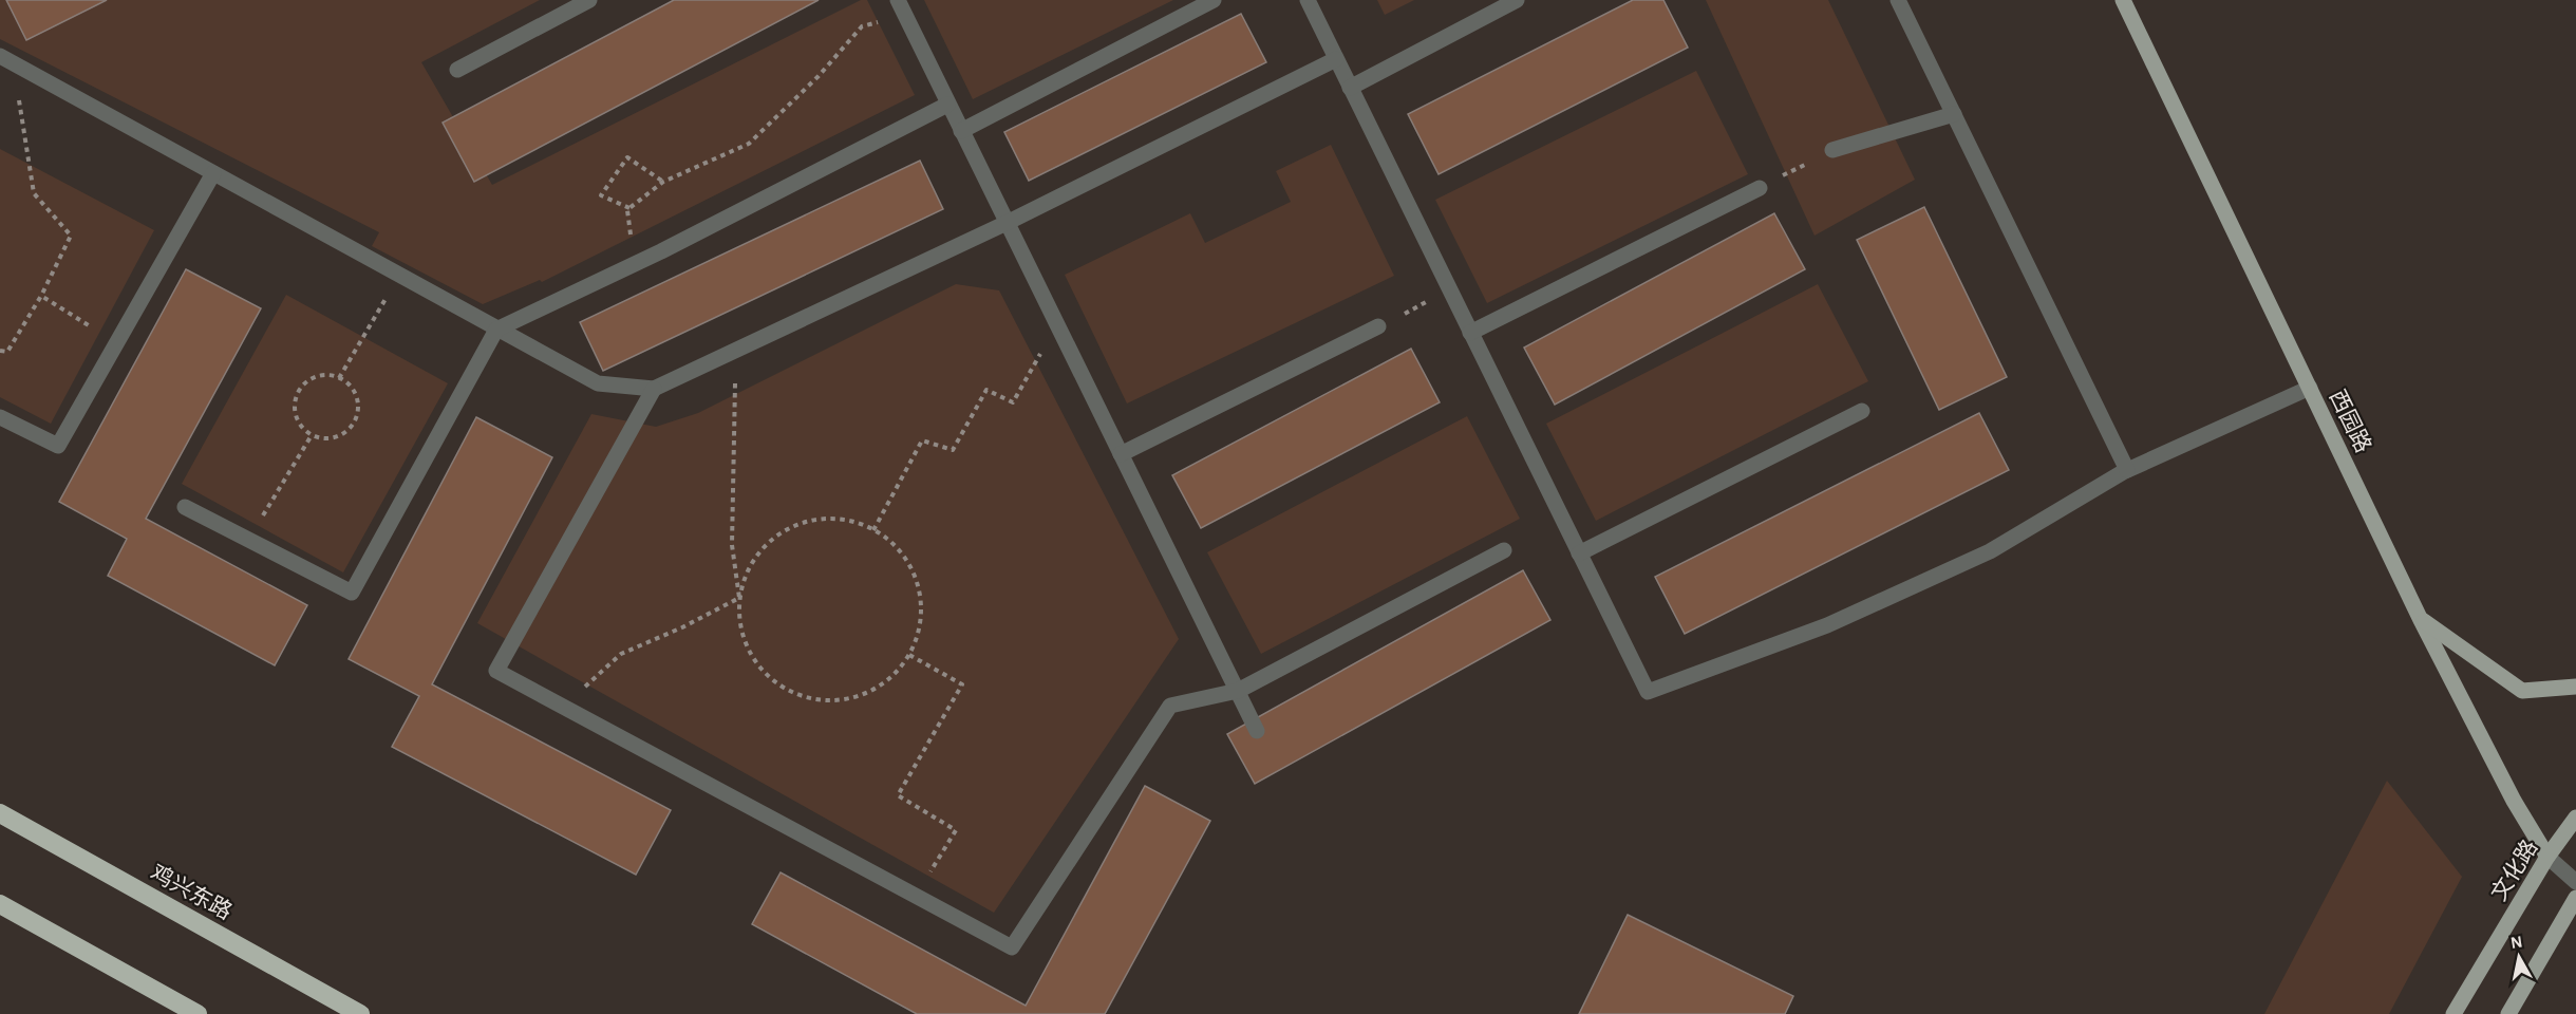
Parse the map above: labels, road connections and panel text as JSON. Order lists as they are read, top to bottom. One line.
{"streets":{"highway":["鸡兴东路"],"main road":["西园路","文化路"]},"crossings":[["西园路","文化路"]],"north":"top"}
